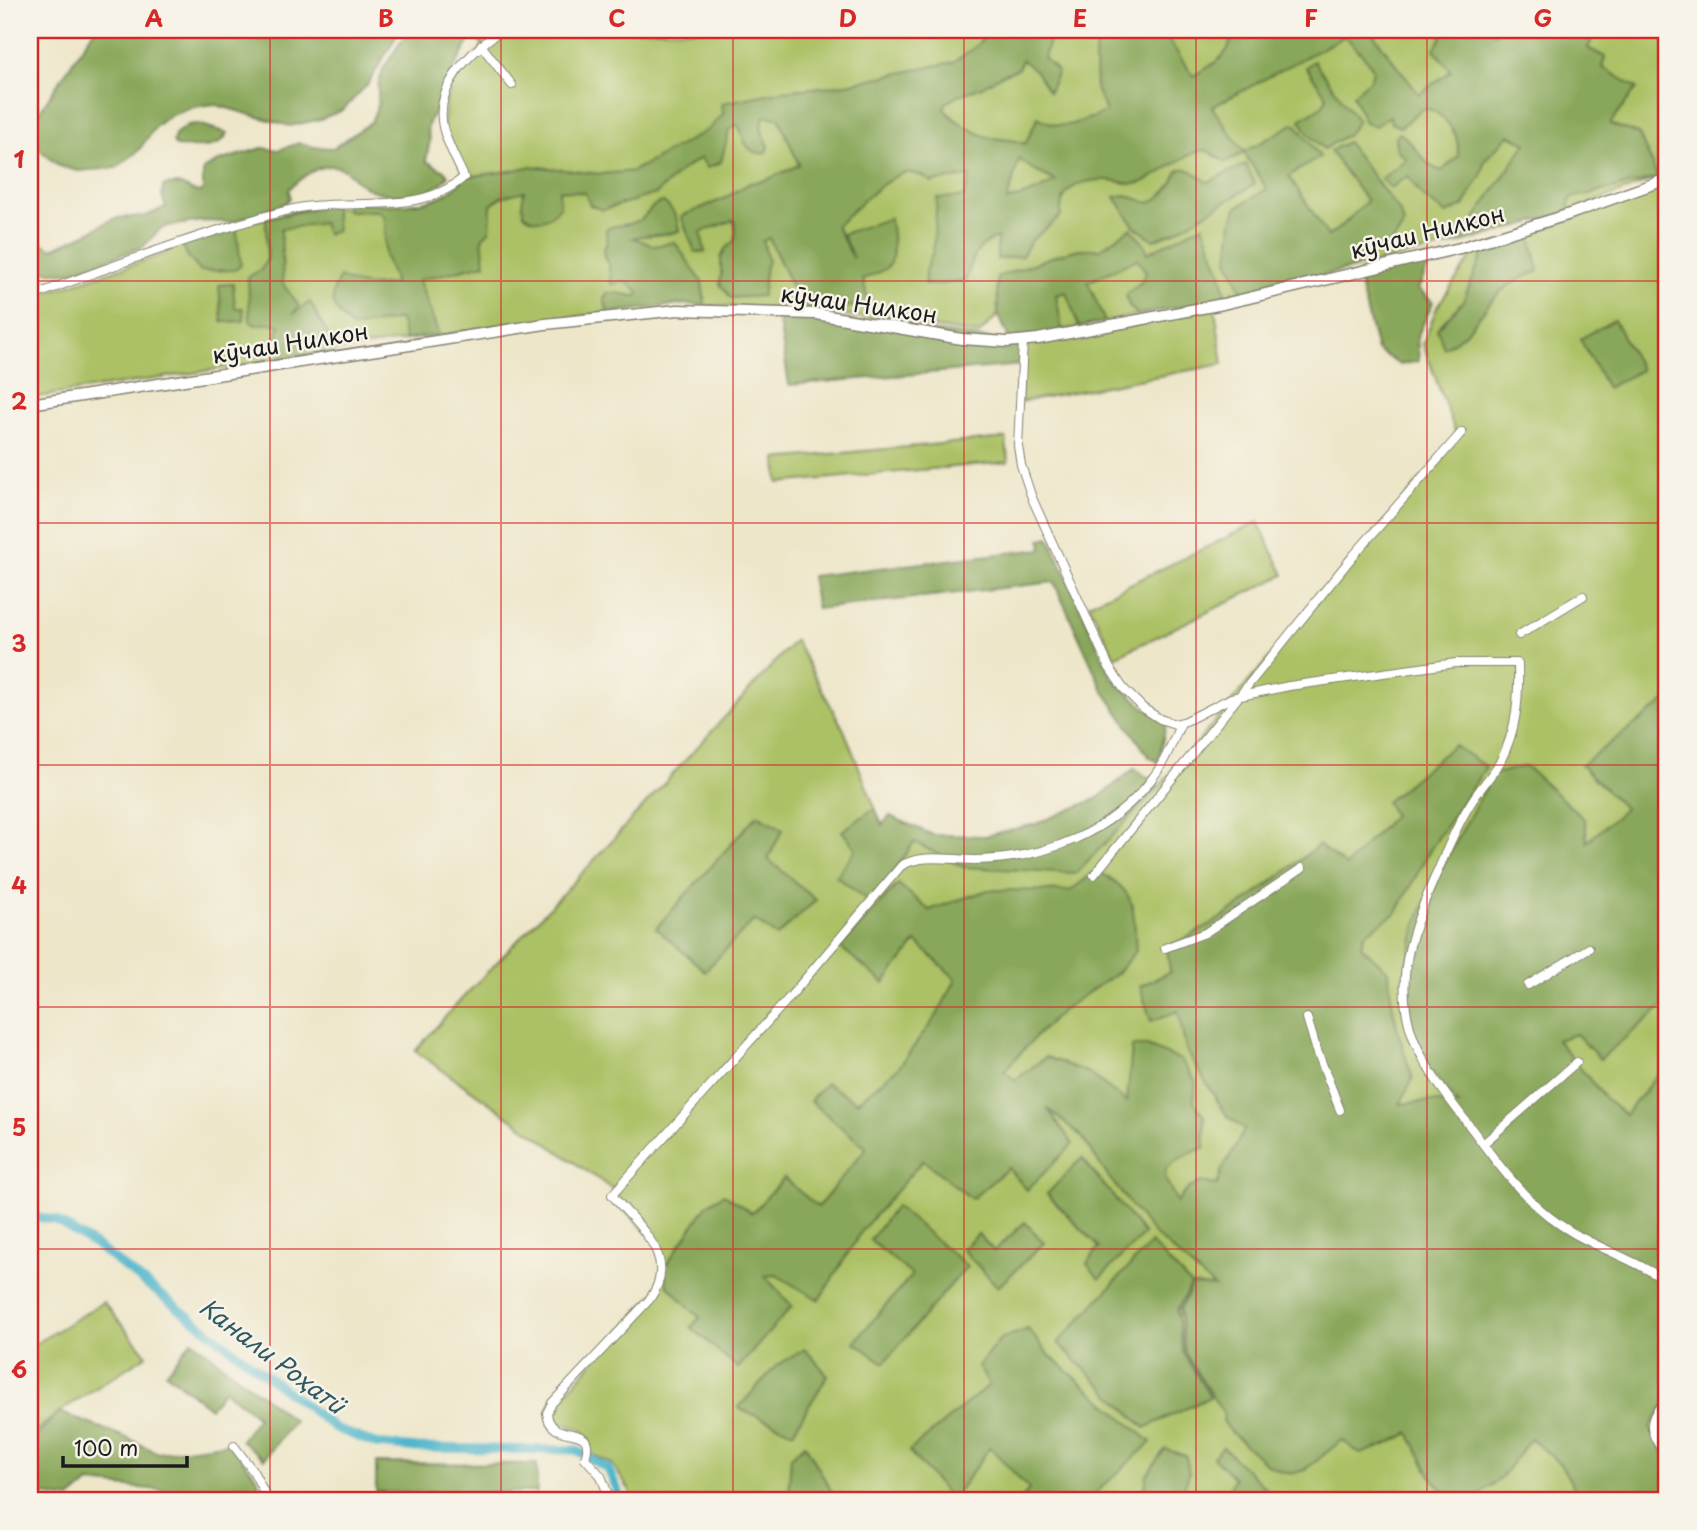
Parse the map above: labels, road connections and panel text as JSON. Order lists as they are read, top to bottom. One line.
{"streets":{"street":["кӯчаи Нилкон"]},"water":["Канали Роҳатӣ"],"scale_bar":"100 m","grid":{"columns":["A","B","C","D","E","F","G"],"rows":["1","2","3","4","5","6"]}}
